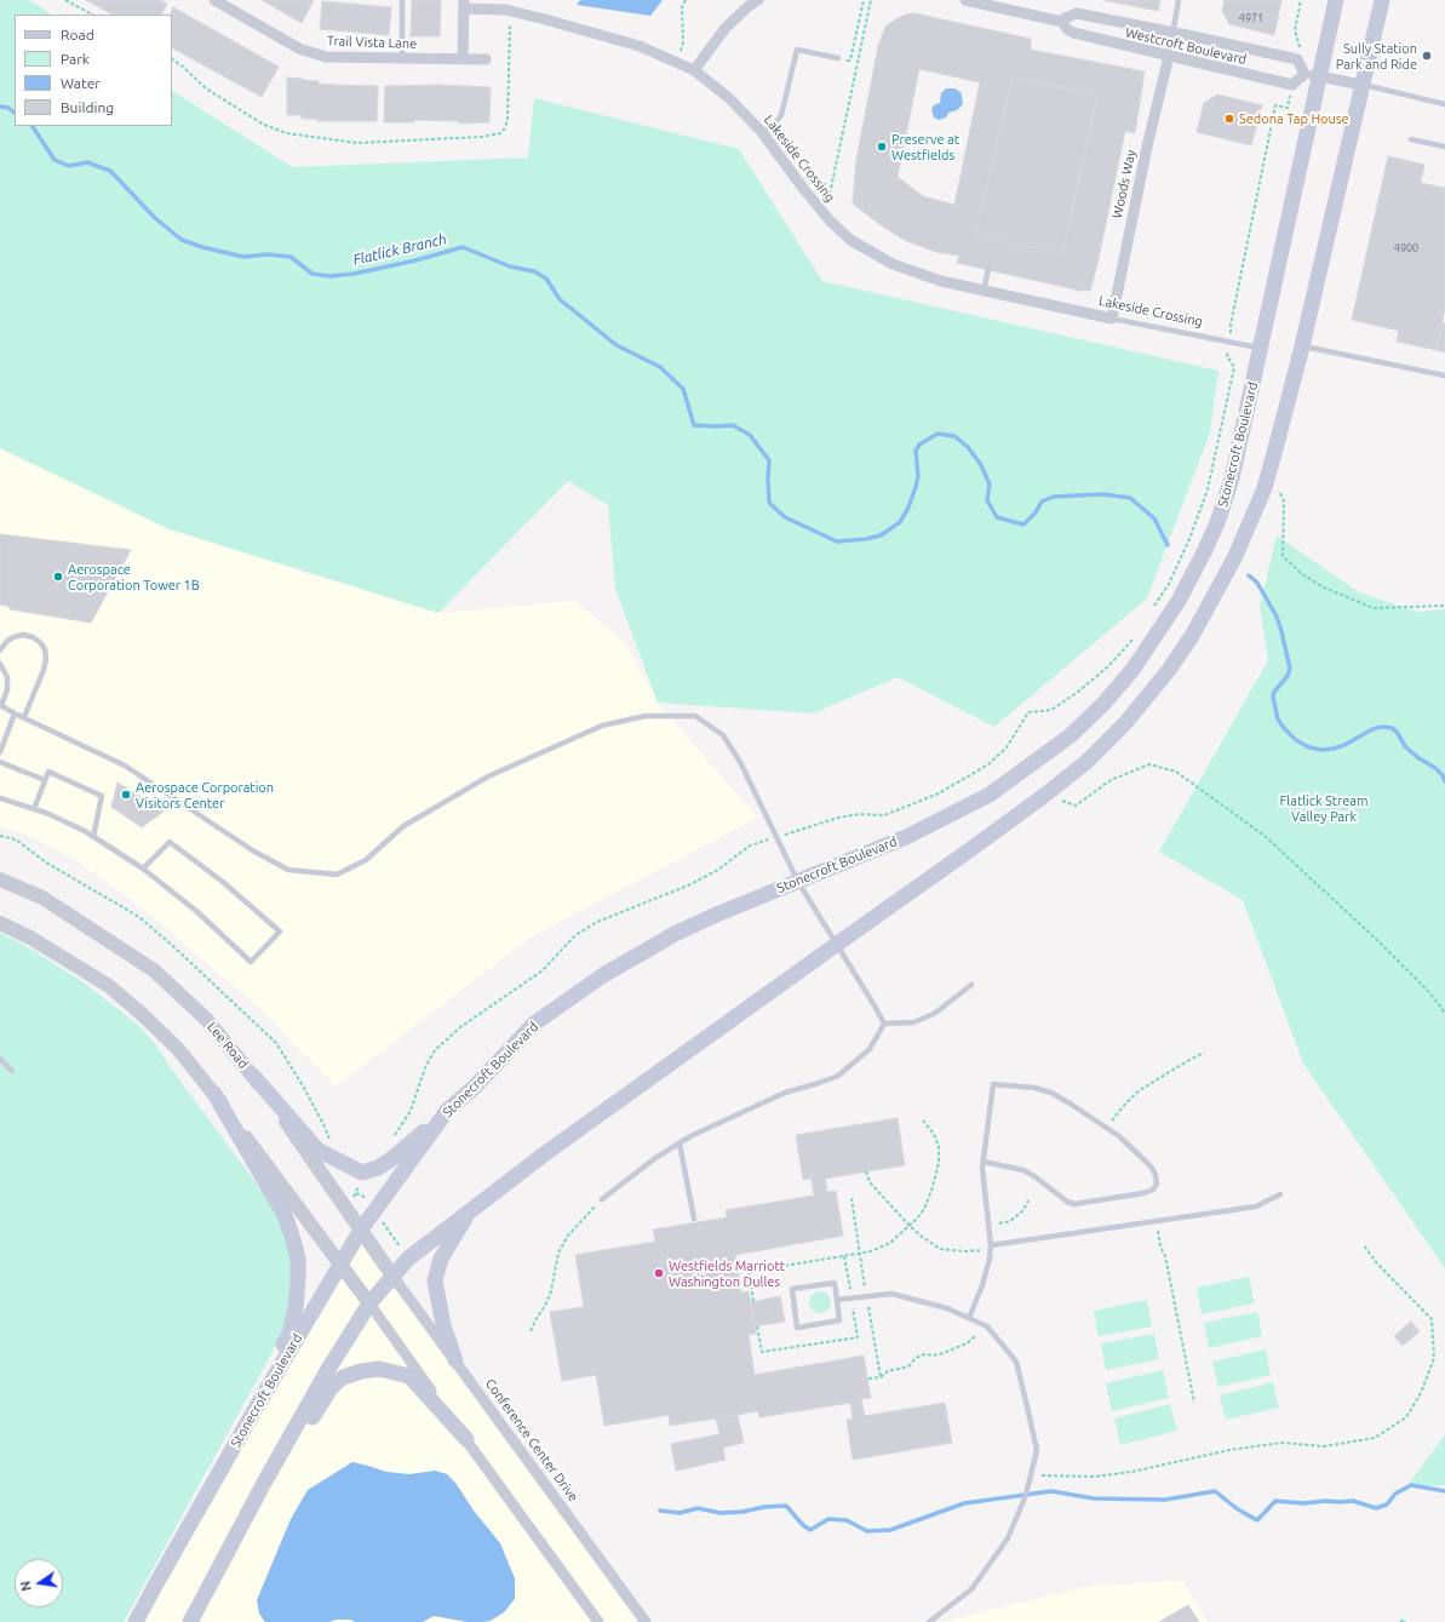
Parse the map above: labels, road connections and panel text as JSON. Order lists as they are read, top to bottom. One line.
{"streets":{"main road":["Stonecroft Boulevard"],"street":["Trail Vista Lane","Westcroft Boulevard","Lakeside Crossing","Woods Way","Lee Road","Conference Center Drive"]},"crossings":[["Westcroft Boulevard","Woods Way"],["Westcroft Boulevard","Stonecroft Boulevard"],["Lakeside Crossing","Woods Way"],["Lakeside Crossing","Stonecroft Boulevard"],["Stonecroft Boulevard","Lee Road"],["Lee Road","Conference Center Drive"]],"water":["Flatlick Branch"],"parks":["Flatlick Stream Valley Park"],"places":["Sully Station Park and Ride","Sedona Tap House","Preserve at Westfields","Aerospace Corporation Tower 1B","Aerospace Corporation Visitors Center","Westfields Marriott Washington Dulles"],"house_numbers":["4971","4900"],"legend":["Road","Park","Water","Building"],"north":"left"}
